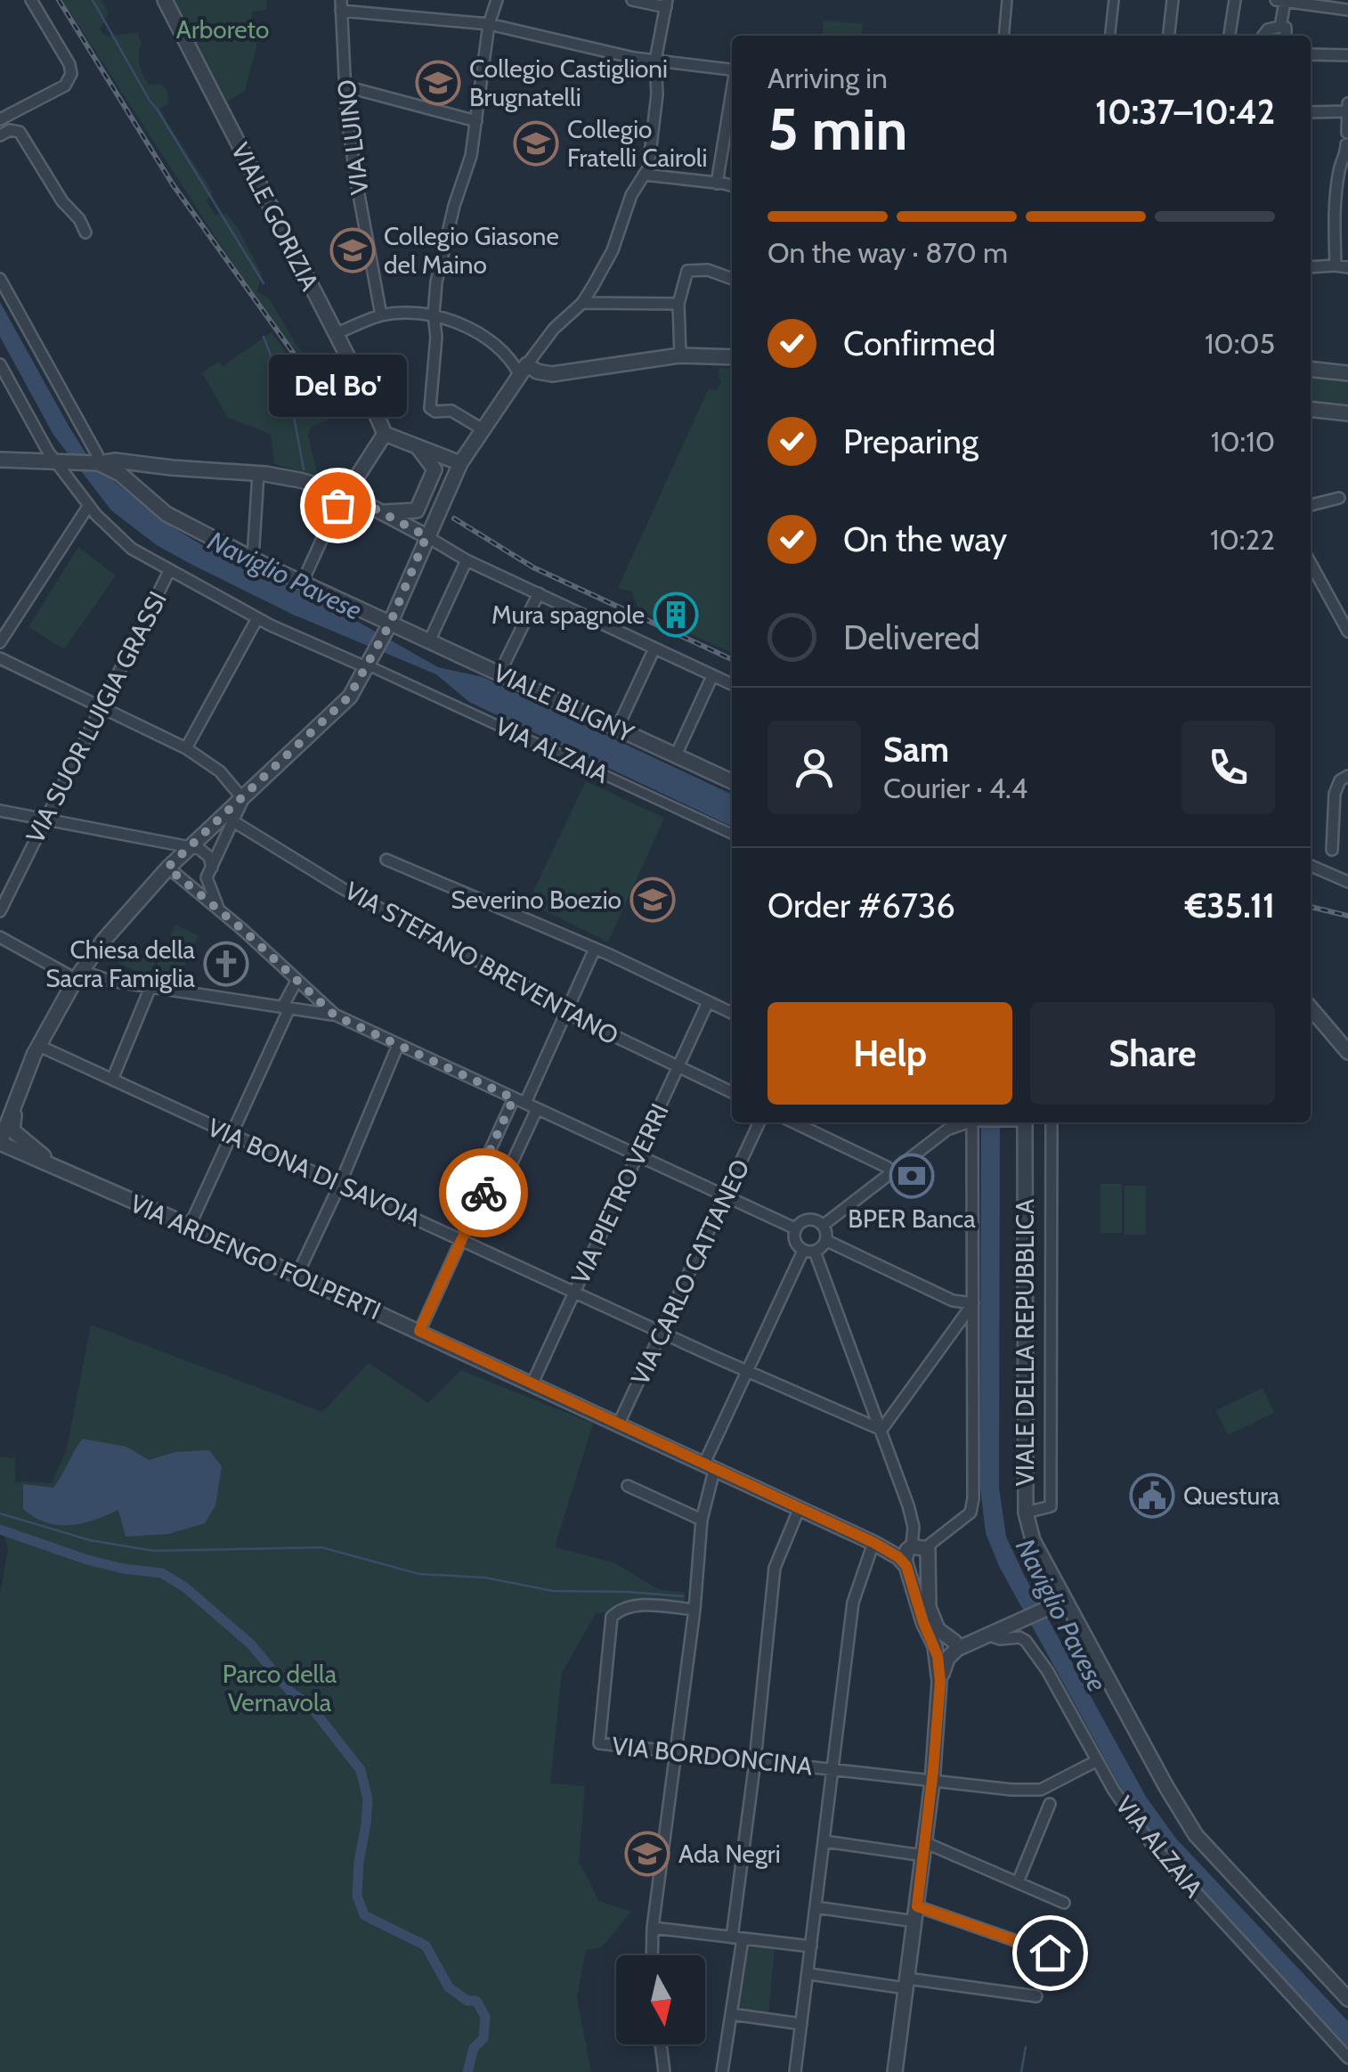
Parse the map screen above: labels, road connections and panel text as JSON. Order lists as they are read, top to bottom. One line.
{"streets":{"street":["VIA LUINO","VIALE GORIZIA","VIALE BLIGNY","VIA SUOR LUIGIA GRASSI","VIA ALZAIA","VIA STEFANO BREVENTANO","VIA BONA DI SAVOIA","VIA PIETRO VERRI","VIA ARDENGO FOLPERTI","VIA CARLO CATTANEO","VIALE DELLA REPUBBLICA","VIA BORDONCINA"]},"crossings":[["VIA ALZAIA","VIA BORDONCINA"],["VIA STEFANO BREVENTANO","VIA PIETRO VERRI"],["VIA BONA DI SAVOIA","VIA PIETRO VERRI"],["VIA BONA DI SAVOIA","VIA CARLO CATTANEO"],["VIA PIETRO VERRI","VIA ARDENGO FOLPERTI"],["VIA ARDENGO FOLPERTI","VIA CARLO CATTANEO"]],"water":["Naviglio Pavese"],"parks":["Arboreto","Parco della Vernavola"],"places":{"school or university":["Collegio Castiglioni Brugnatelli","Collegio Fratelli Cairoli","Collegio Giasone del Maino","Severino Boezio","Ada Negri"],"other":["Del Bo'"],"building":["Mura spagnole"],"church":["Chiesa della Sacra Famiglia"],"bank":["BPER Banca"],"public building":["Questura"]},"north":"bottom","page":{"heading":["5 min","Arriving in","10:37–10:42"],"panel":["Sam","Courier · 4.4","Order #6736","€35.11"],"bar":"On the way · 870 m","list":[["Confirmed","10:05"],["Preparing","10:10"],["On the way","10:22"],"Delivered"],"bubble":"Del Bo'","buttons":["Help","Share"]}}
